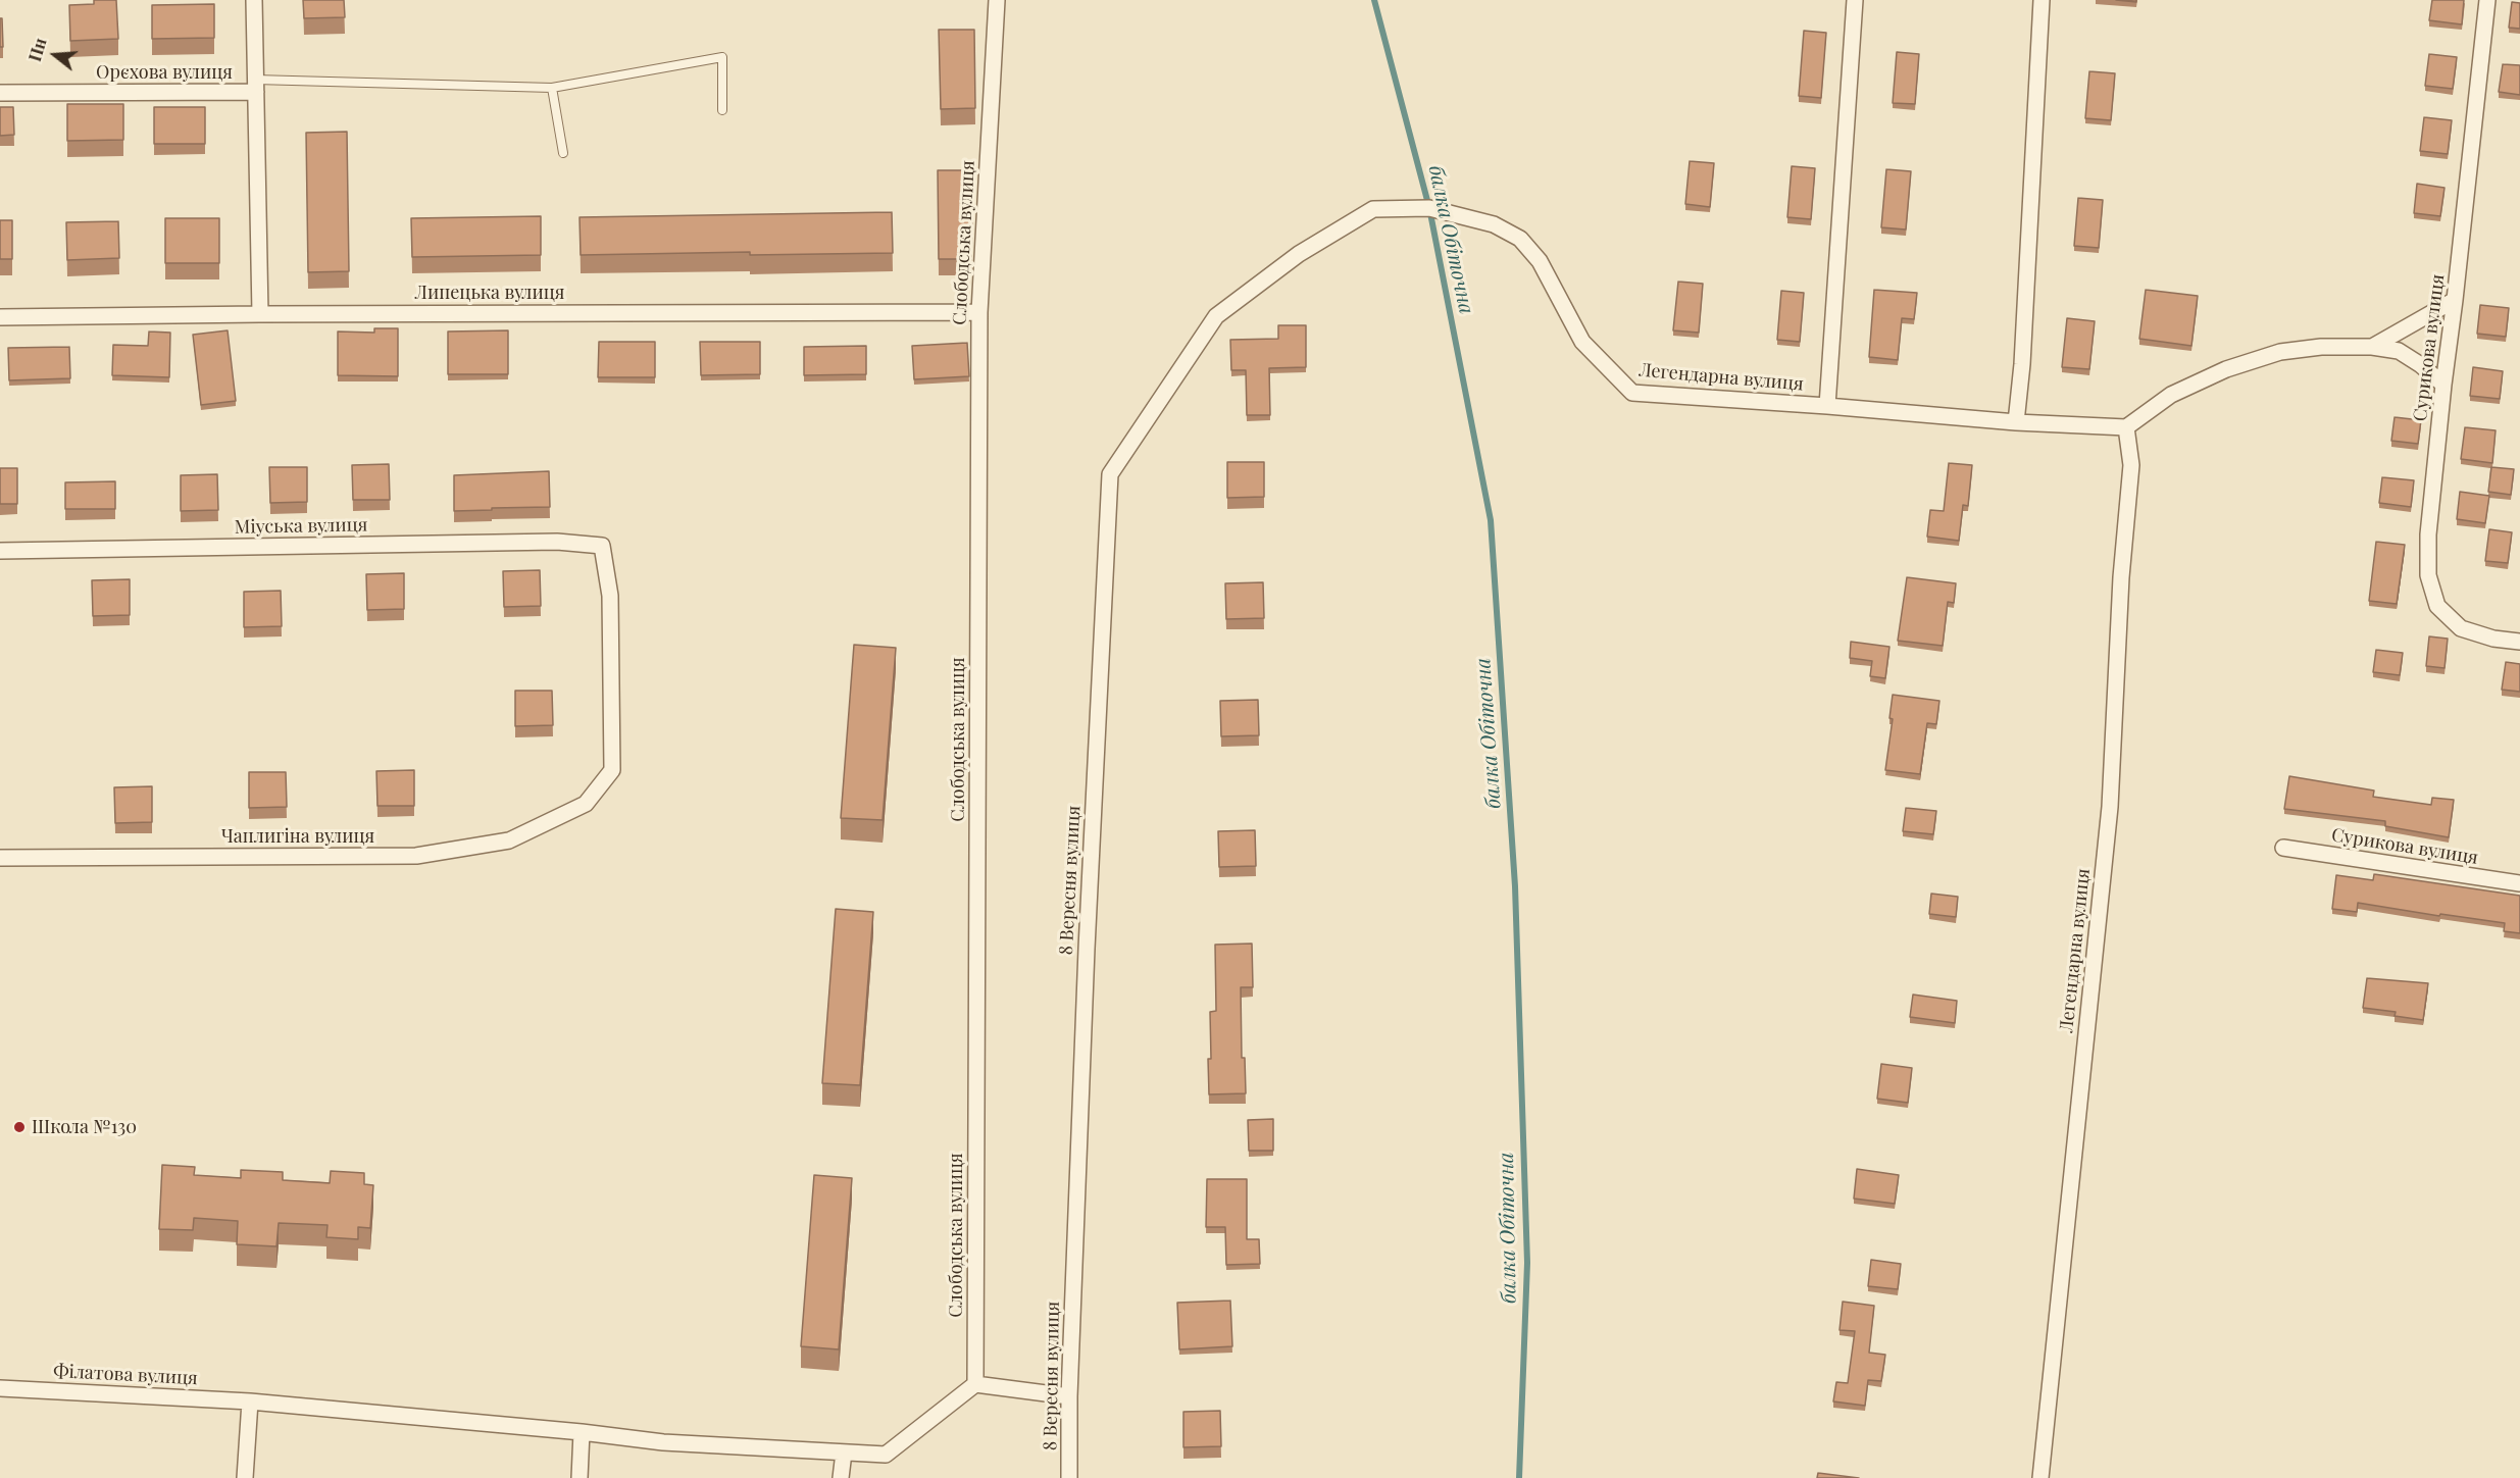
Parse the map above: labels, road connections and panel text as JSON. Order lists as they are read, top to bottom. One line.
{"streets":{"street":["Орєхова вулиця","Слободська вулиця","Липецька вулиця","Сурикова вулиця","Легендарна вулиця","Міуська вулиця","Чаплигіна вулиця","8 Вересня вулиця","Філатова вулиця"]},"crossings":[["Слободська вулиця","Липецька вулиця"],["Слободська вулиця","Філатова вулиця"],["Легендарна вулиця","8 Вересня вулиця"],["Міуська вулиця","Чаплигіна вулиця"]],"water":["балка Обіточна"],"places":["Школа №130"],"north":"left"}
